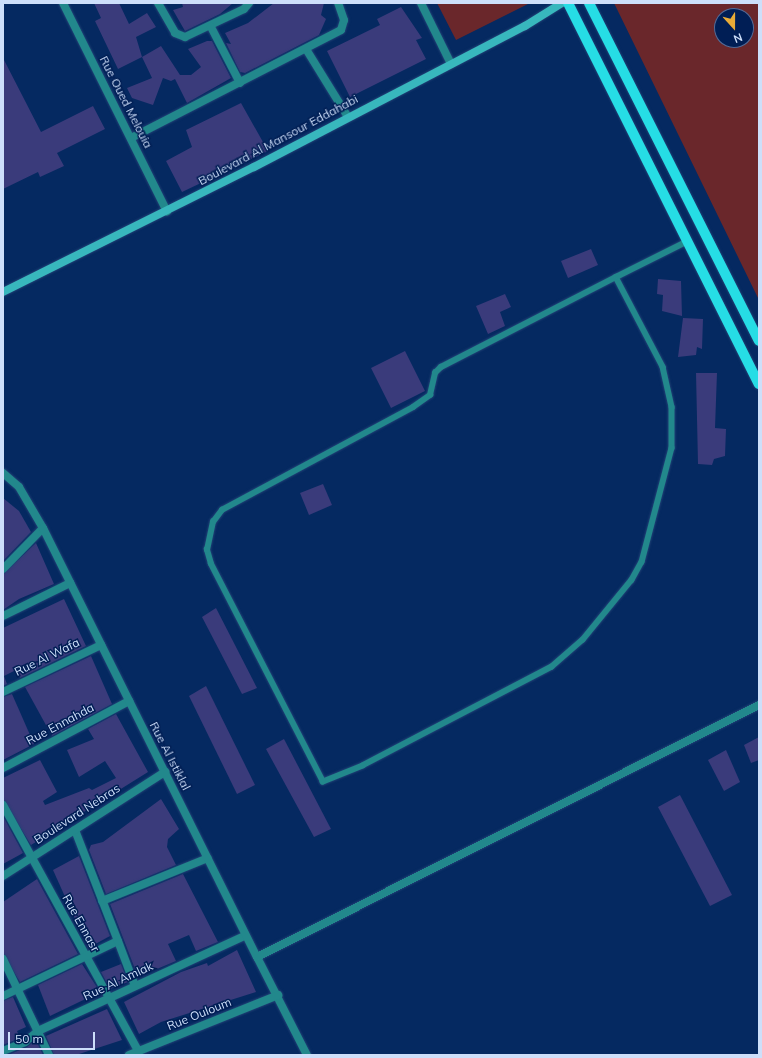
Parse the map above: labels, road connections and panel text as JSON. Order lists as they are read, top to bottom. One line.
{"streets":{"main road":["Boulevard Al Mansour Eddahabi"],"street":["Rue Oued Melouia","Rue Al Wafa","Rue Ennahda","Rue Al Istiklal","Boulevard Nebras","Rue Ennasr","Rue Al Amlak","Rue Ouloum"]},"crossings":[["Rue Oued Melouia","Boulevard Al Mansour Eddahabi"],["Rue Al Wafa","Rue Al Istiklal"],["Rue Ennahda","Rue Al Istiklal"],["Rue Al Istiklal","Boulevard Nebras"],["Rue Al Istiklal","Rue Al Amlak"],["Rue Al Istiklal","Rue Ouloum"],["Boulevard Nebras","Rue Ennasr"],["Rue Ennasr","Rue Al Amlak"],["Rue Ennasr","Rue Ouloum"]],"scale_bar":"50 m","north":"bottom"}
